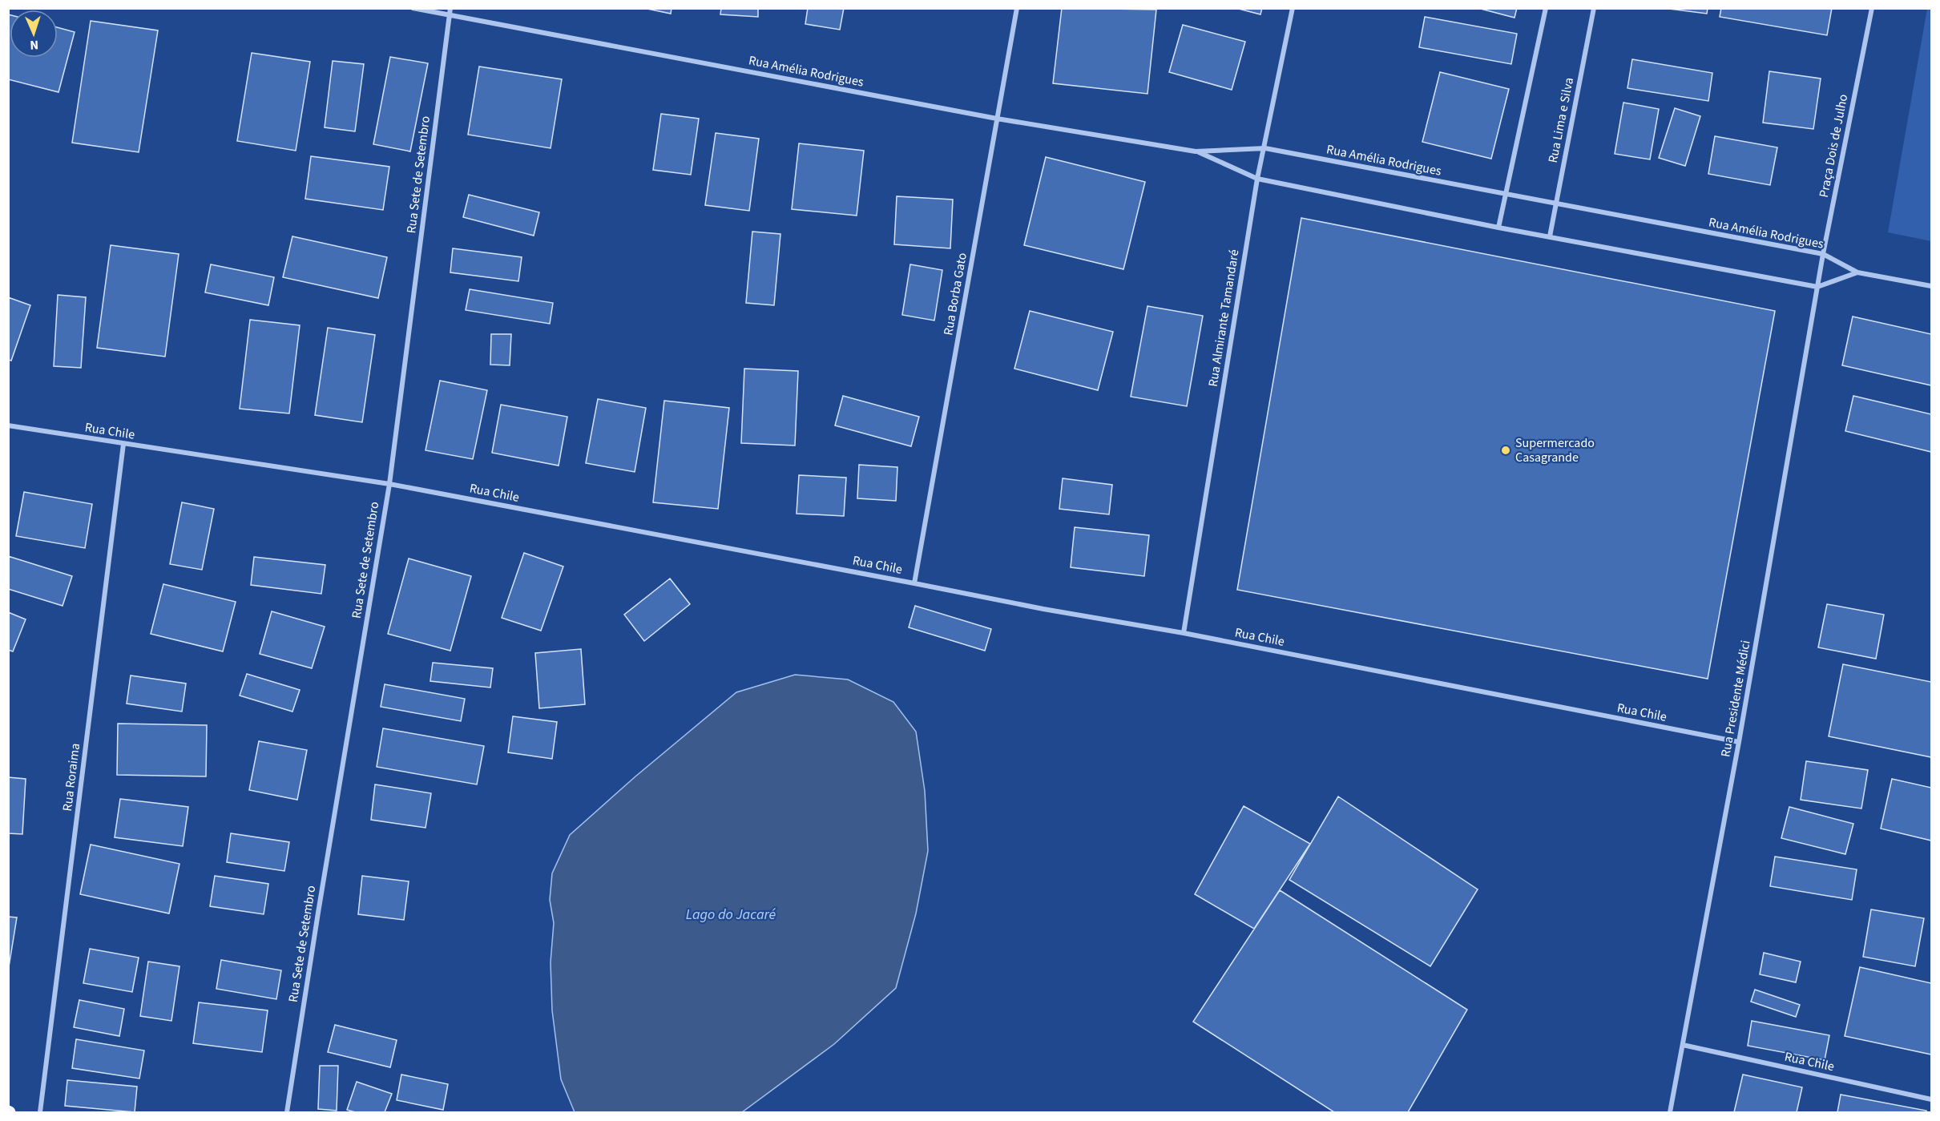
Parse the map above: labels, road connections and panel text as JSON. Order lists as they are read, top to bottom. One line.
{"streets":{"street":["Rua Amélia Rodrigues","Rua Lima e Silva","Praça Dois de Julho","Rua Sete de Setembro","Rua Borba Gato","Rua Almirante Tamandaré","Rua Chile","Rua Presidente Médici","Rua Roraima"]},"crossings":[["Rua Amélia Rodrigues","Rua Lima e Silva"],["Rua Amélia Rodrigues","Praça Dois de Julho"],["Rua Amélia Rodrigues","Rua Sete de Setembro"],["Rua Amélia Rodrigues","Rua Borba Gato"],["Rua Amélia Rodrigues","Rua Almirante Tamandaré"],["Rua Amélia Rodrigues","Rua Presidente Médici"],["Praça Dois de Julho","Rua Presidente Médici"],["Rua Sete de Setembro","Rua Chile"],["Rua Borba Gato","Rua Chile"],["Rua Almirante Tamandaré","Rua Chile"],["Rua Chile","Rua Presidente Médici"],["Rua Chile","Rua Roraima"]],"water":["Lago do Jacaré"],"places":["Supermercado Casagrande"],"north":"bottom"}
